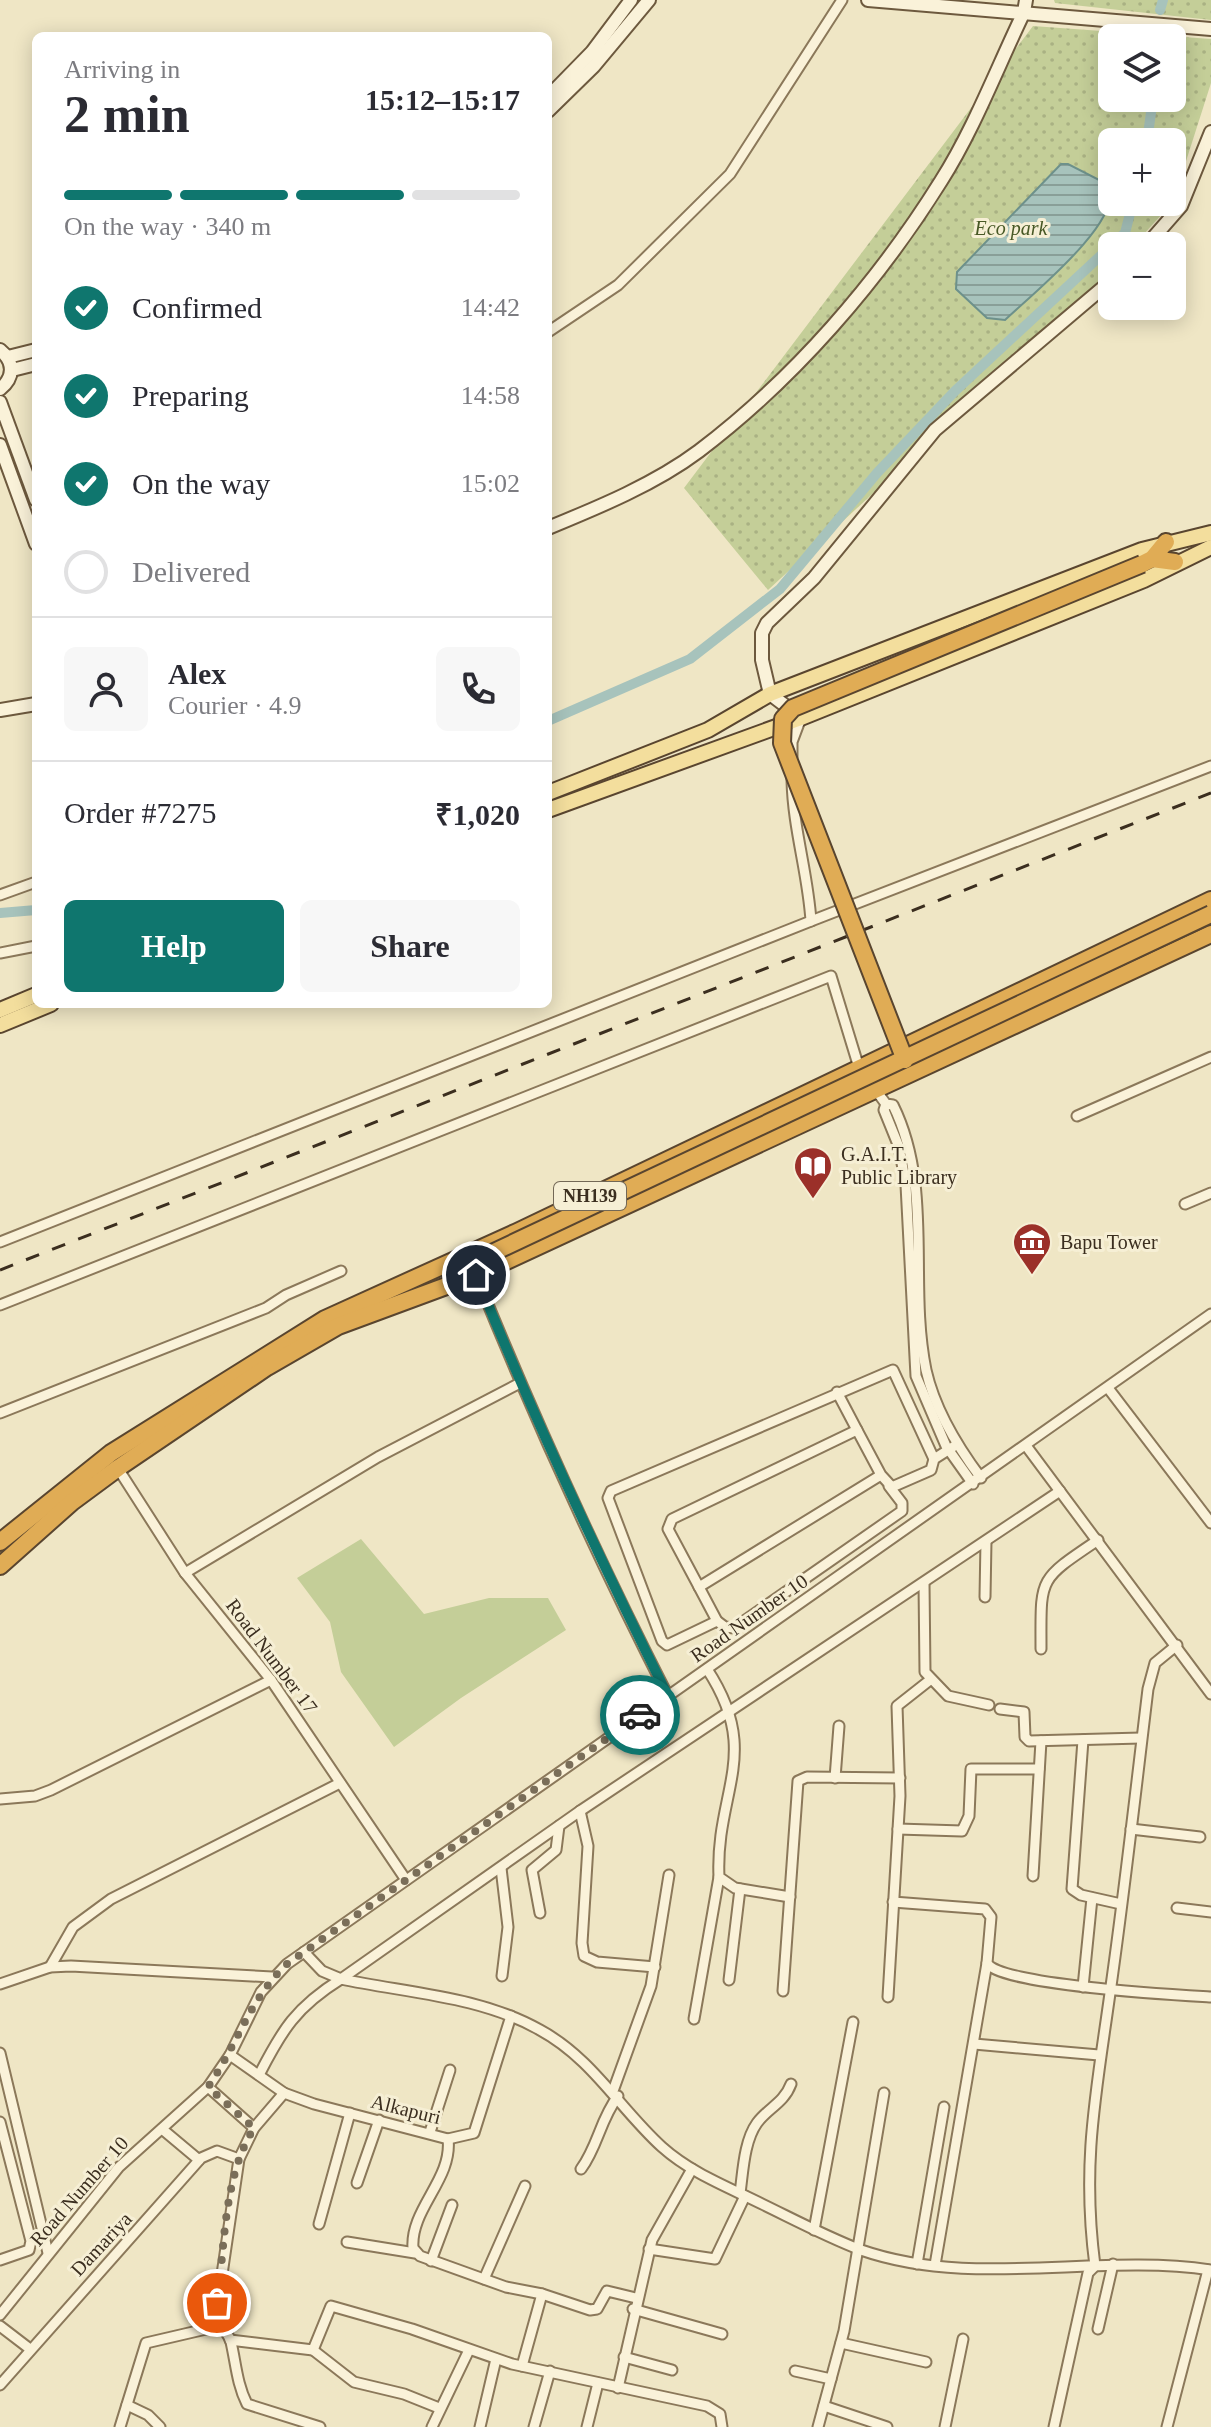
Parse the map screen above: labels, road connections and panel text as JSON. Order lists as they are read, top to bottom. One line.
{"streets":{"highway":["NH139"],"street":["Road Number 10","Road Number 17","Alkapuri","Damariya"]},"crossings":[["NH139","Road Number 17"],["Road Number 10","Road Number 17"],["Road Number 10","Alkapuri"]],"parks":["Eco park"],"places":{"library":["G.A.I.T. Public Library"],"museum":["Bapu Tower"]},"page":{"map_buttons":["+","−"],"heading":["2 min","Arriving in","15:12–15:17"],"panel":["Alex","Courier · 4.9","Order #7275","₹1,020"],"bar":"On the way · 340 m","list":[["Confirmed","14:42"],["Preparing","14:58"],["On the way","15:02"],"Delivered"],"buttons":["Help","Share"]}}
